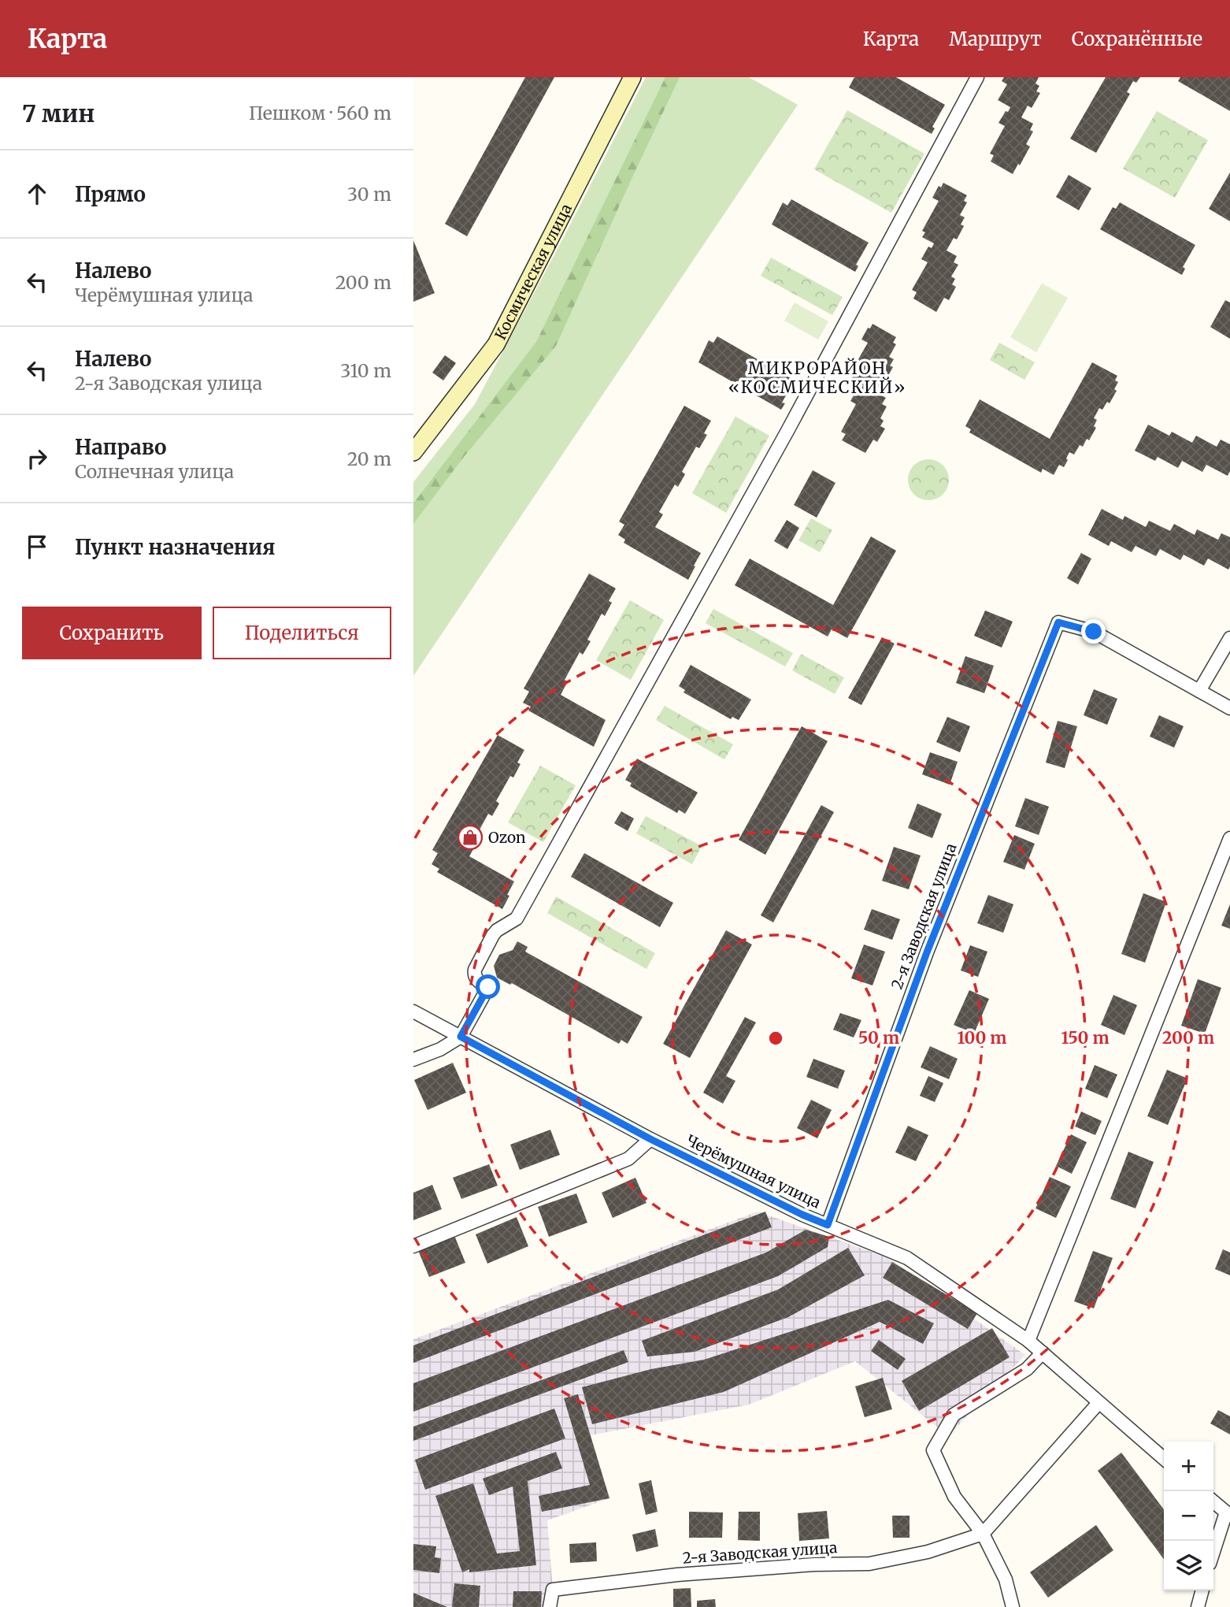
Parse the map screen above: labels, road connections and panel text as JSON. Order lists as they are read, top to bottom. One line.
{"streets":{"street":["Космическая улица","2-я Заводская улица","Черёмушная улица"]},"crossings":[["2-я Заводская улица","Черёмушная улица"]],"districts":["МИКРОРАЙОН «КОСМИЧЕСКИЙ»"],"places":{"shop":["Ozon"]},"page":{"header":"Карта","nav":["Карта","Маршрут","Сохранённые"],"heading":["7 мин","Пешком · 560 m"],"list":[["Прямо","30 m"],["Налево","Черёмушная улица","200 m"],["Налево","2-я Заводская улица","310 m"],["Направо","Солнечная улица","20 m"],"Пункт назначения"],"buttons":["Сохранить","Поделиться"],"map_buttons":["+","−"]},"rings":["50 m","100 m","150 m","200 m"]}
